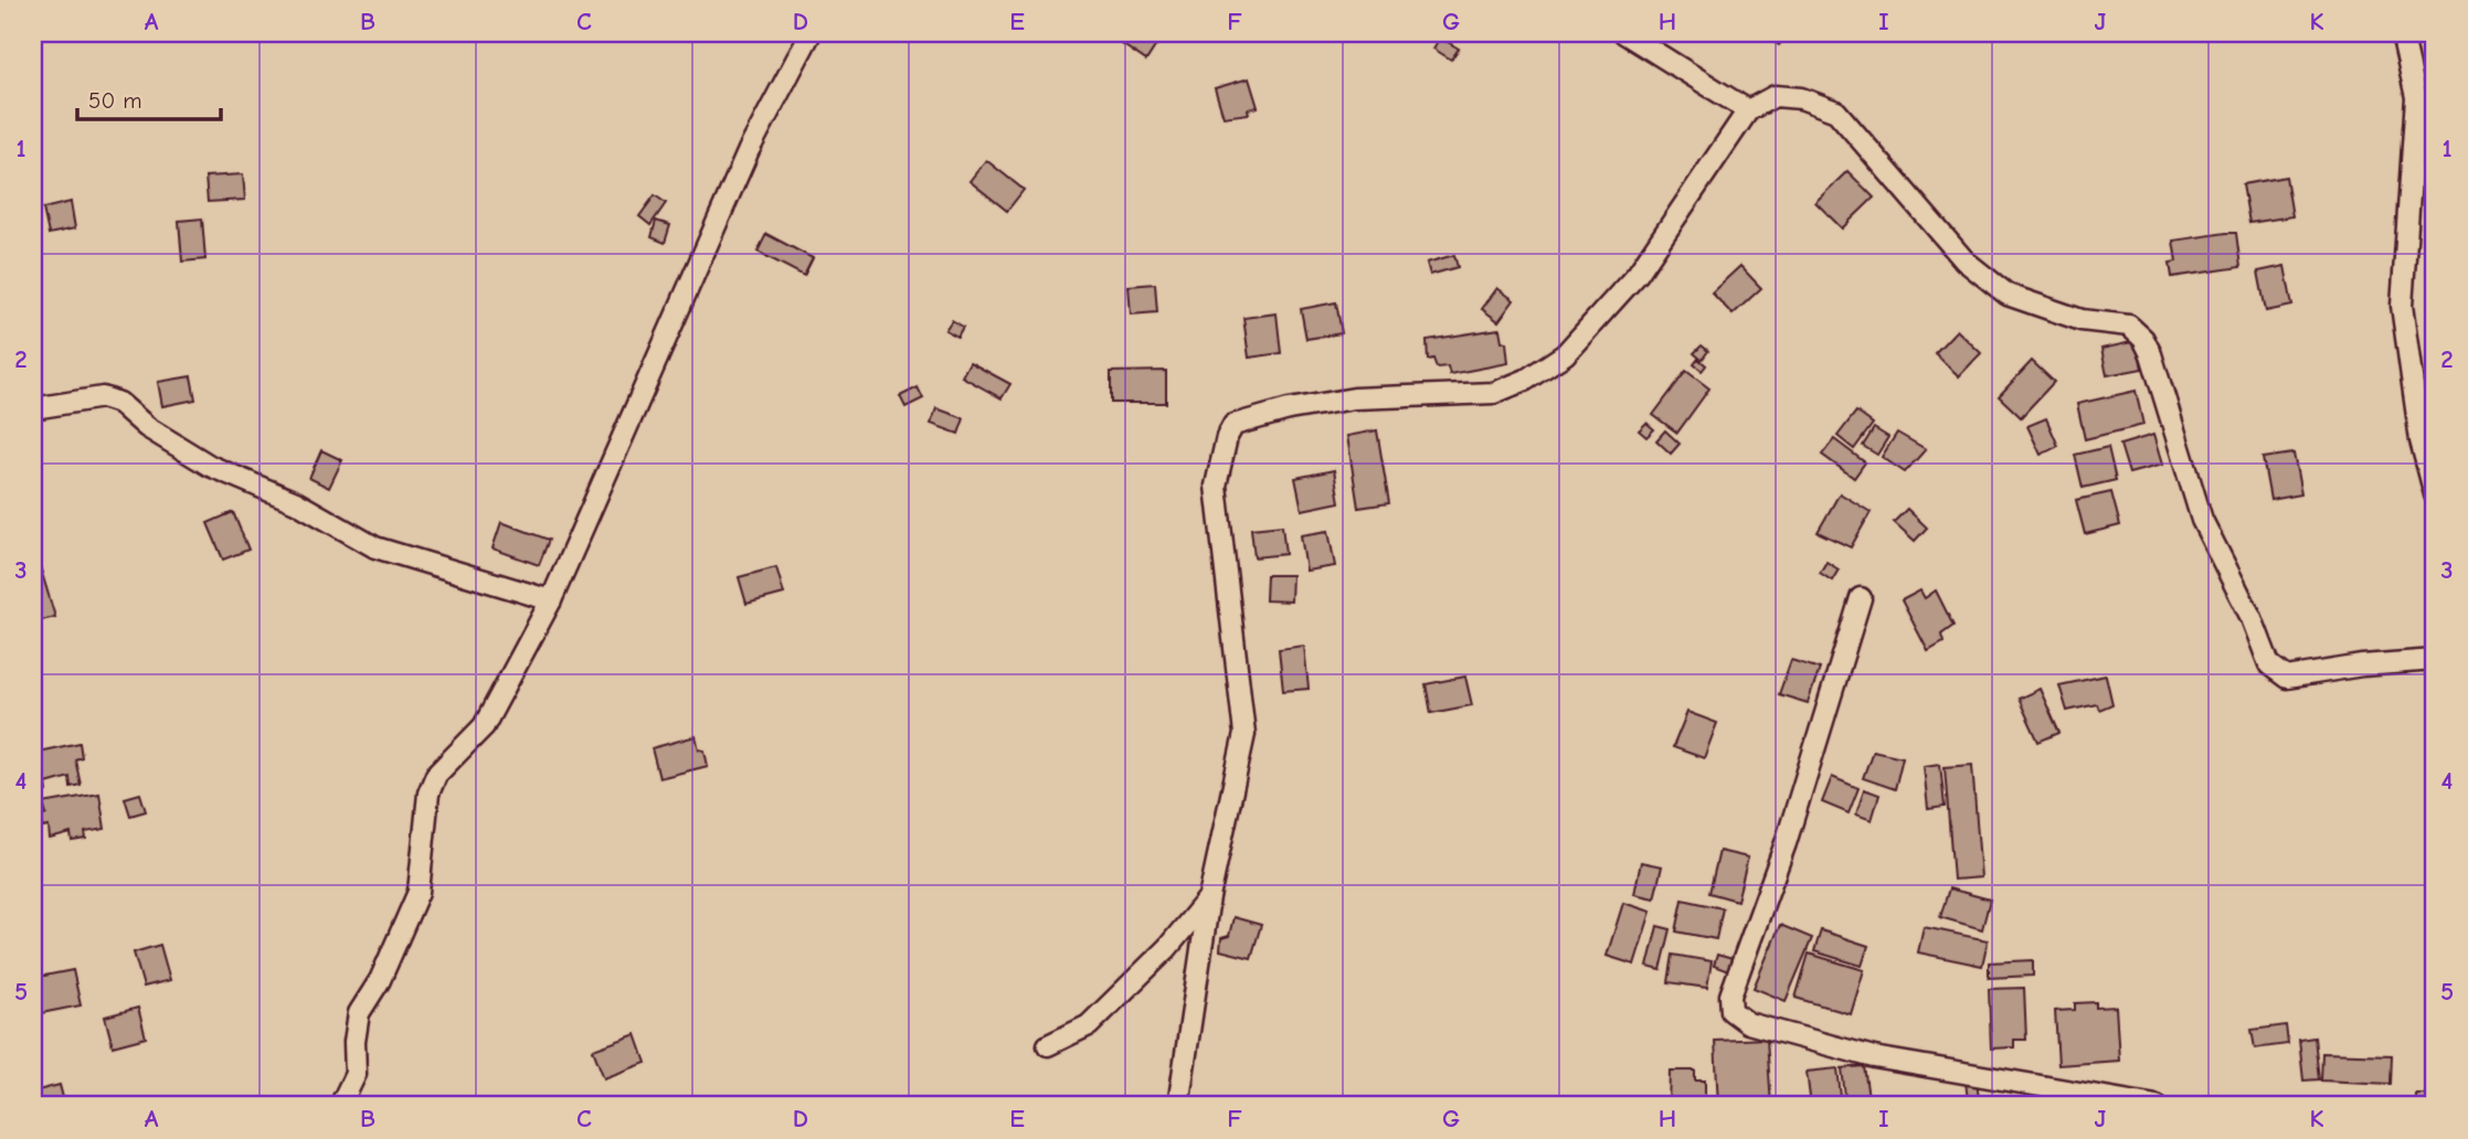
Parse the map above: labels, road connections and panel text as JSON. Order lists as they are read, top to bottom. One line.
{"scale_bar":"50 m","grid":{"columns":["A","B","C","D","E","F","G","H","I","J","K"],"rows":["1","2","3","4","5"]}}
